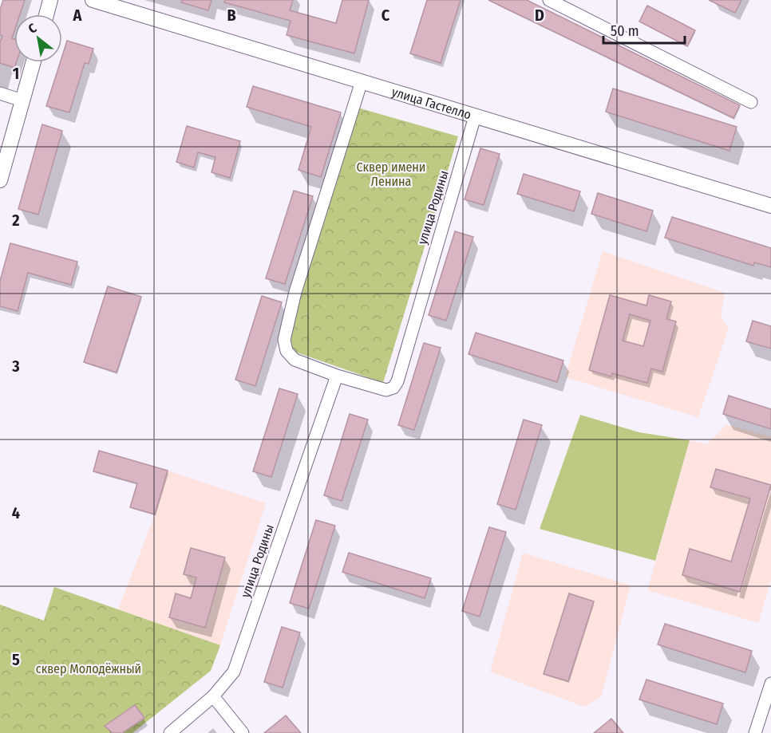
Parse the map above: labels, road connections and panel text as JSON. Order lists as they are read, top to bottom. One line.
{"streets":{"street":["улица Гастелло","улица Родины"]},"crossings":[["улица Гастелло","улица Родины"]],"parks":["Сквер имени Ленина","сквер Молодёжный"],"scale_bar":"50 m","north":"top left","grid":{"columns":["A","B","C","D"],"rows":["1","2","3","4","5"]}}
